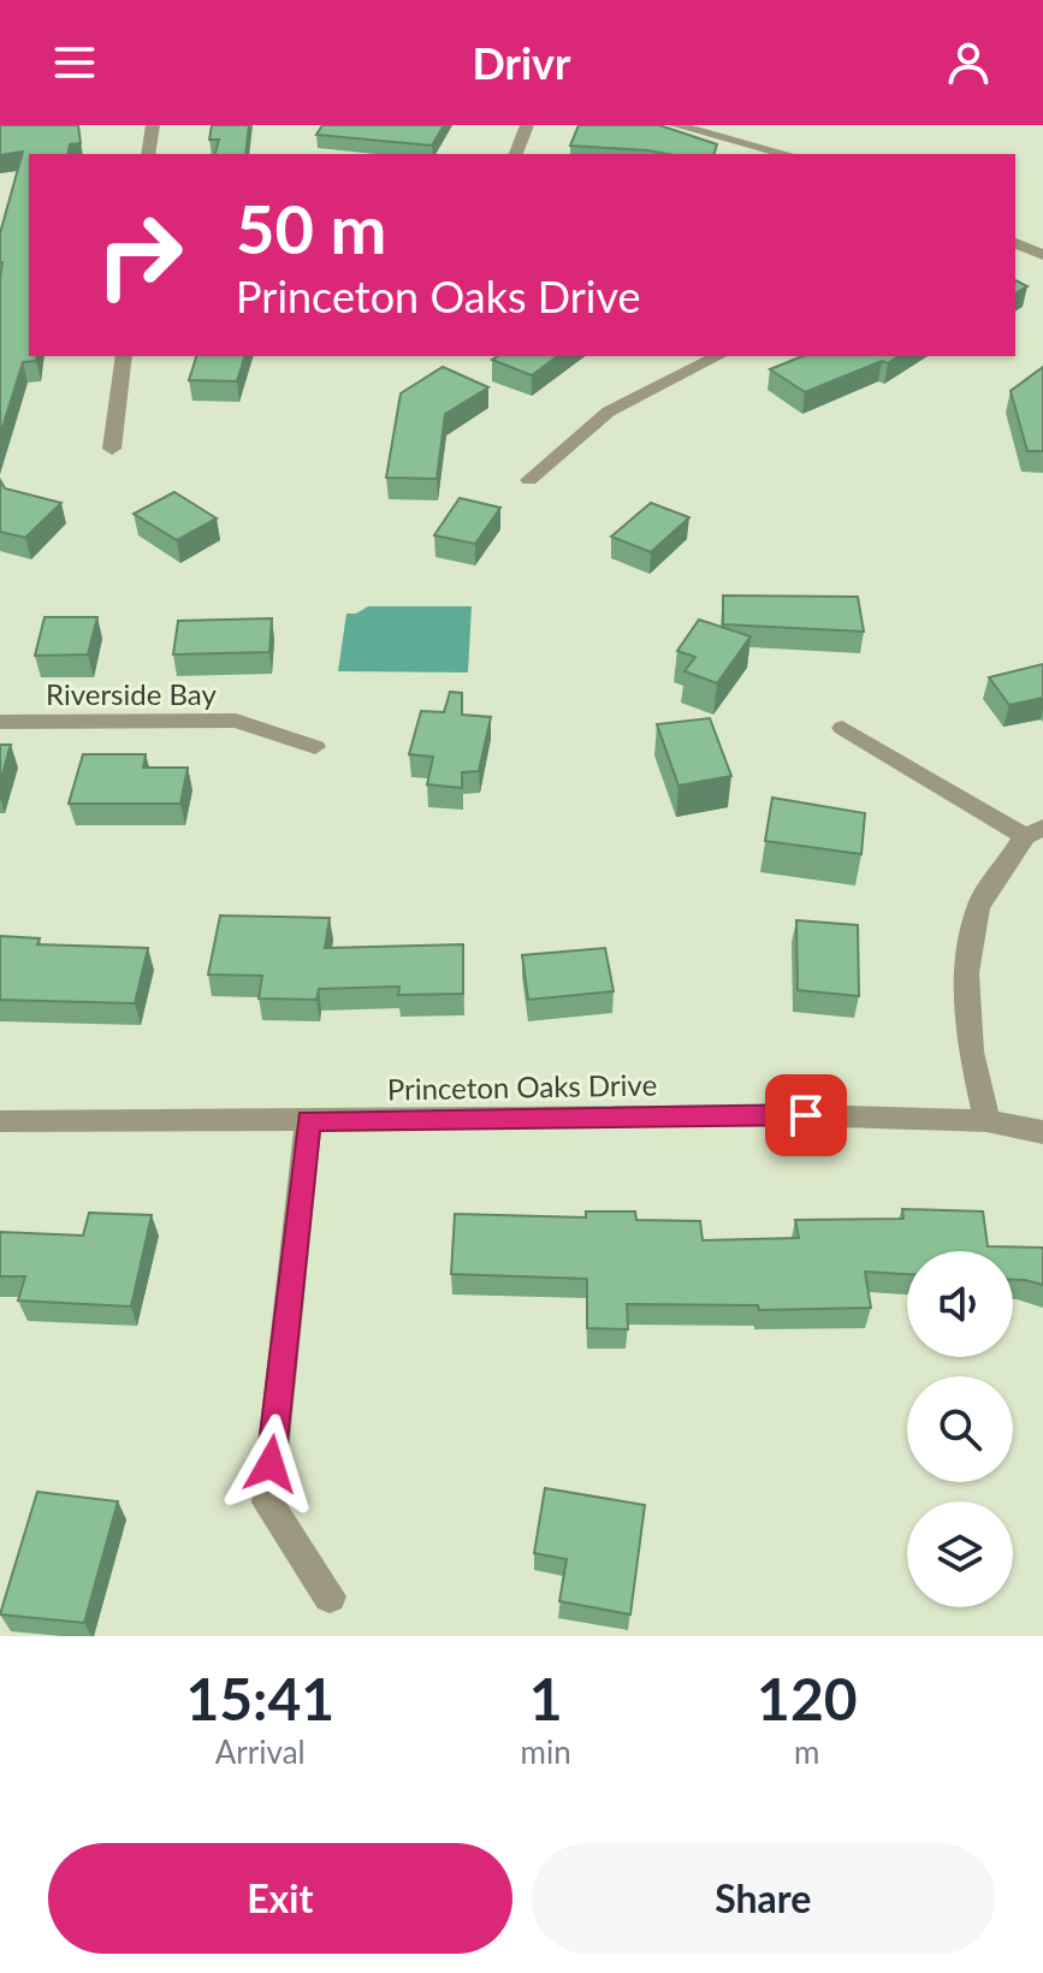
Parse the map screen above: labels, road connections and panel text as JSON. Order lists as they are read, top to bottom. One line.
{"streets":{"street":["Riverside Bay","Princeton Oaks Drive"]},"page":{"header":"Drivr","turn":["50 m","Princeton Oaks Drive"],"eta":["15:41","Arrival","1","min","120","m"],"buttons":["Exit","Share"]}}
